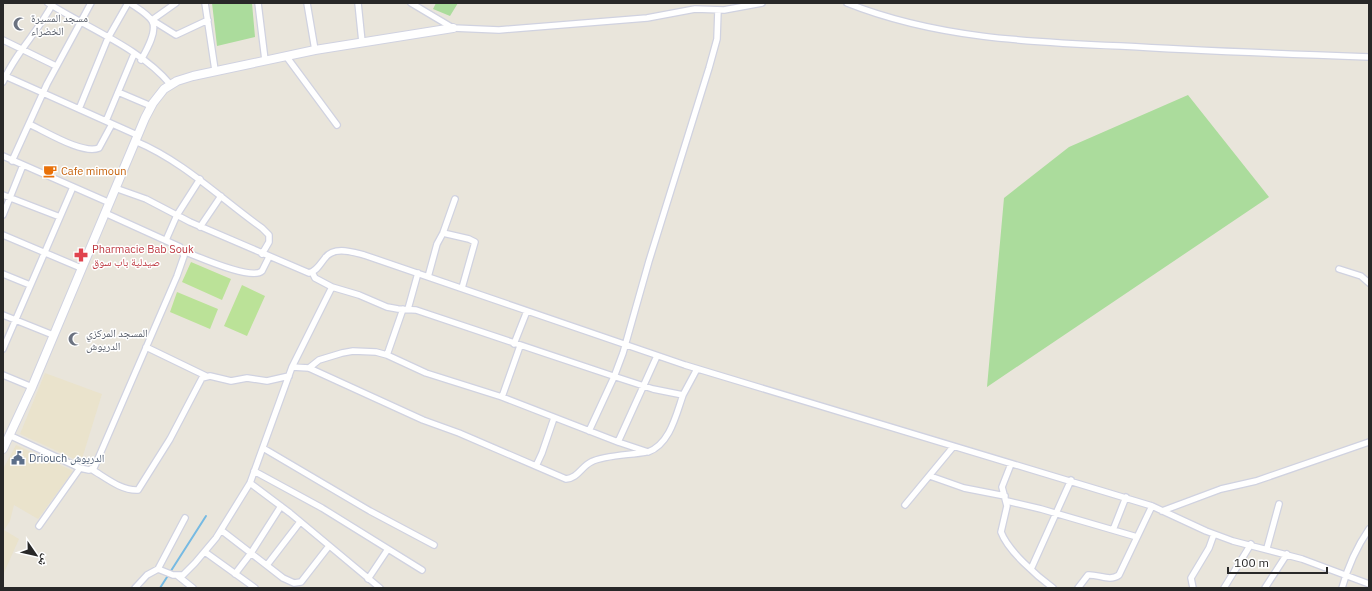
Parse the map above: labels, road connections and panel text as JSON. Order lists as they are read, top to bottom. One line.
{"places":{"mosque":["مسجد المسيرة الخضراء","المسجد المركزي الدريوش"],"cafe":["Cafe mimoun"],"pharmacy":["Pharmacie Bab Souk صيدلية باب سوق"],"public building":["Driouch الدريوش"]},"scale_bar":"100 m","north":"bottom right"}
